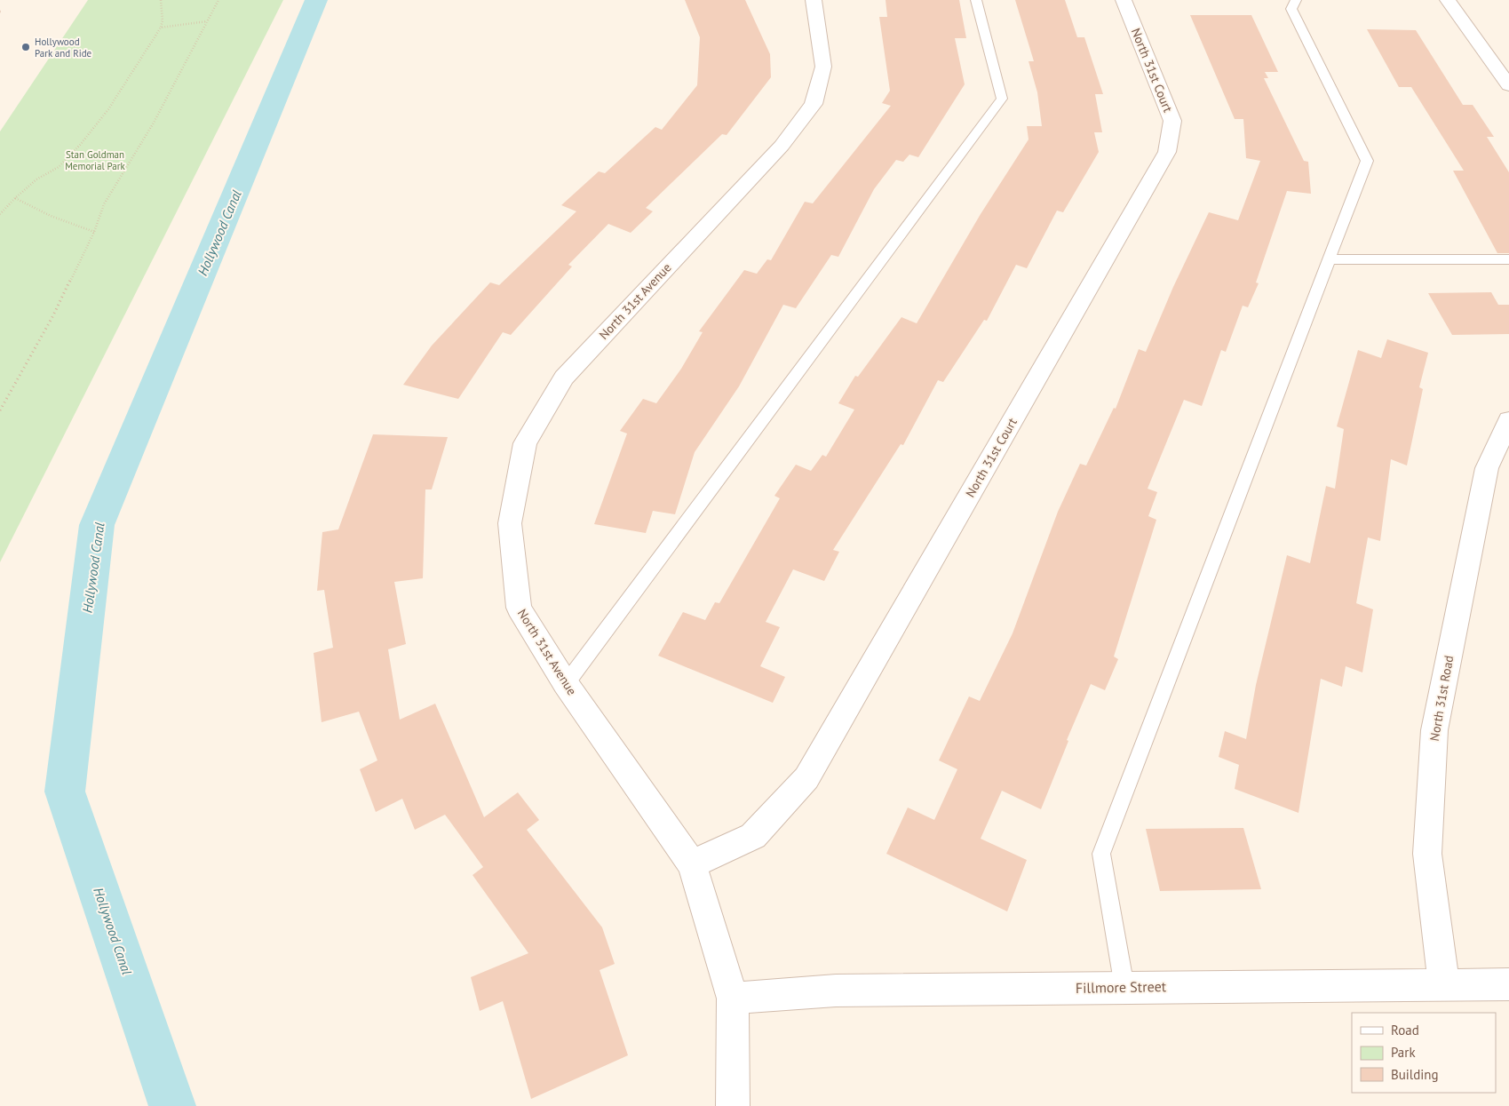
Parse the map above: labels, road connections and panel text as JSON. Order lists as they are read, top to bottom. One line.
{"streets":{"street":["North 31st Court","North 31st Avenue","North 31st Road","Fillmore Street"]},"crossings":[["North 31st Court","North 31st Avenue"],["North 31st Avenue","Fillmore Street"],["North 31st Road","Fillmore Street"]],"water":["Hollywood Canal"],"parks":["Stan Goldman Memorial Park"],"places":["Hollywood Park and Ride"],"legend":["Road","Park","Building"]}
